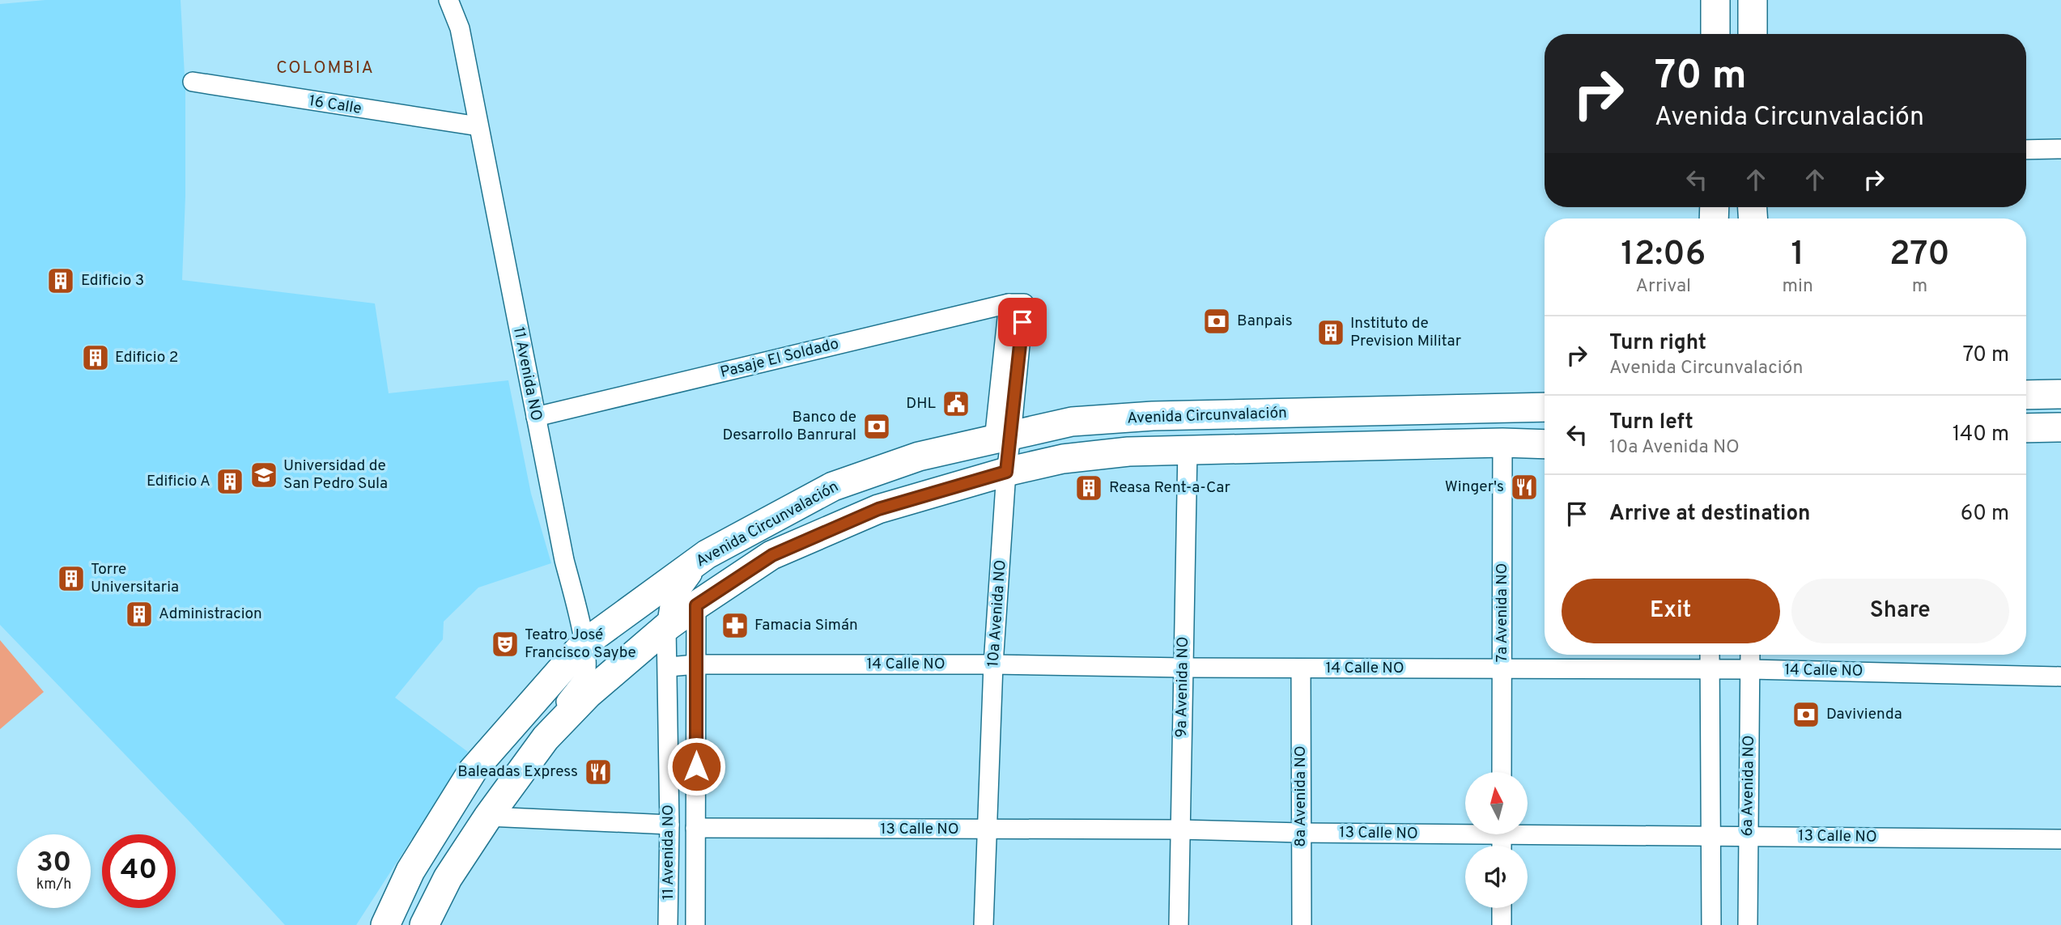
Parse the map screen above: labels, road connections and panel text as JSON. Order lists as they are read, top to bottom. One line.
{"streets":{"highway":["Avenida Circunvalación"],"street":["16 Calle","Pasaje El Soldado","11 Avenida NO","7a Avenida NO","10a Avenida NO","14 Calle NO","9a Avenida NO","6a Avenida NO","8a Avenida NO","13 Calle NO"]},"crossings":[["16 Calle","11 Avenida NO"],["Pasaje El Soldado","11 Avenida NO"],["Pasaje El Soldado","10a Avenida NO"],["11 Avenida NO","Avenida Circunvalación"],["11 Avenida NO","14 Calle NO"],["11 Avenida NO","13 Calle NO"],["Avenida Circunvalación","7a Avenida NO"],["Avenida Circunvalación","10a Avenida NO"],["Avenida Circunvalación","9a Avenida NO"],["7a Avenida NO","14 Calle NO"],["10a Avenida NO","14 Calle NO"],["10a Avenida NO","13 Calle NO"],["14 Calle NO","9a Avenida NO"],["14 Calle NO","6a Avenida NO"],["14 Calle NO","8a Avenida NO"],["9a Avenida NO","13 Calle NO"],["6a Avenida NO","13 Calle NO"],["8a Avenida NO","13 Calle NO"]],"districts":["COLOMBIA"],"places":{"building":["Edificio 3","Instituto de Prevision Militar","Edificio 2","Edificio A","Reasa Rent-a-Car","Torre Universitaria","Administracion"],"bank":["Banpais","Banco de Desarrollo Banrural","Davivienda"],"public building":["DHL"],"school or university":["Universidad de San Pedro Sula"],"restaurant":["Winger's","Baleadas Express"],"pharmacy":["Famacia Simán"],"theatre":["Teatro José Francisco Saybe"]},"north":"top","page":{"turn":["70 m","Avenida Circunvalación"],"eta":["12:06","Arrival","1","min","270","m"],"list":[{"name":"Turn right","note":"Avenida Circunvalación","value":"70 m"},{"name":"Turn left","note":"10a Avenida NO","value":"140 m"},{"name":"Arrive at destination","value":"60 m"}],"buttons":["Exit","Share"],"speed":"30 km/h","limit":"40"}}
